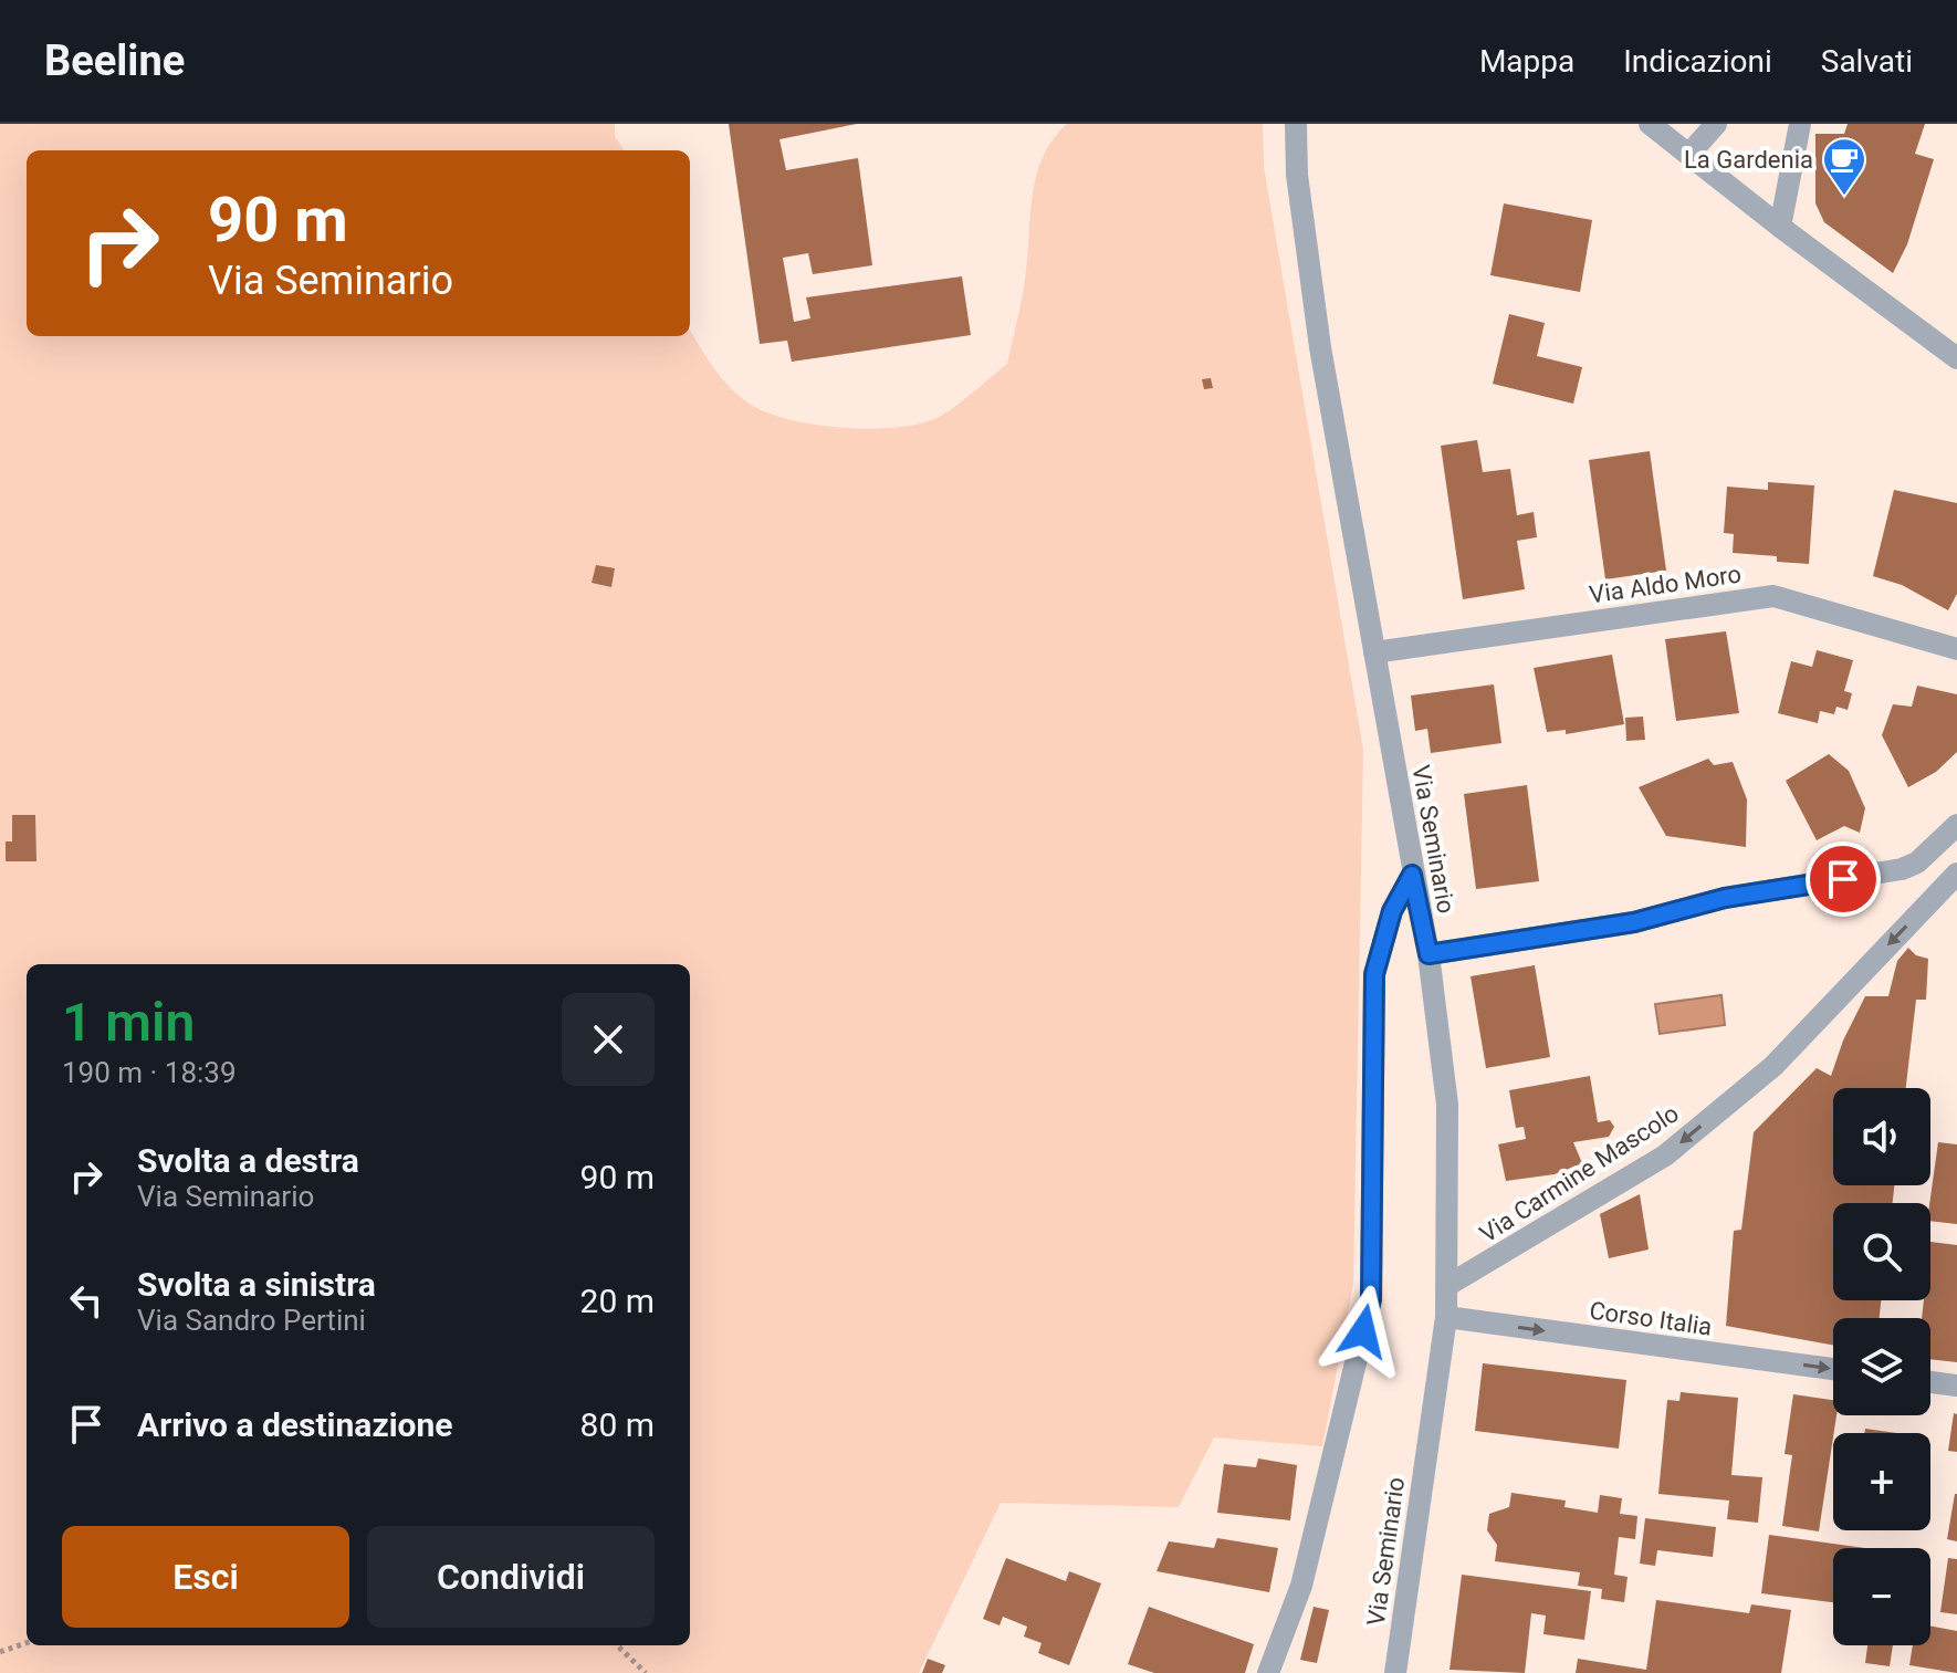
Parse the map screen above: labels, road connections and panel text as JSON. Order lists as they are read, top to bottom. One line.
{"streets":{"street":["Via Aldo Moro","Via Seminario","Via Carmine Mascolo","Corso Italia"]},"crossings":[["Via Aldo Moro","Via Seminario"],["Via Seminario","Via Carmine Mascolo"],["Via Seminario","Corso Italia"]],"one_way":["Via Carmine Mascolo","Corso Italia"],"places":{"cafe":["La Gardenia"]},"page":{"header":"Beeline","nav":["Mappa","Indicazioni","Salvati"],"turn":["90 m","Via Seminario"],"heading":["1 min","190 m · 18:39"],"map_buttons":["+","−"],"list":[{"name":"Svolta a destra","note":"Via Seminario","value":"90 m"},{"name":"Svolta a sinistra","note":"Via Sandro Pertini","value":"20 m"},{"name":"Arrivo a destinazione","value":"80 m"}],"buttons":["Esci","Condividi"]}}
